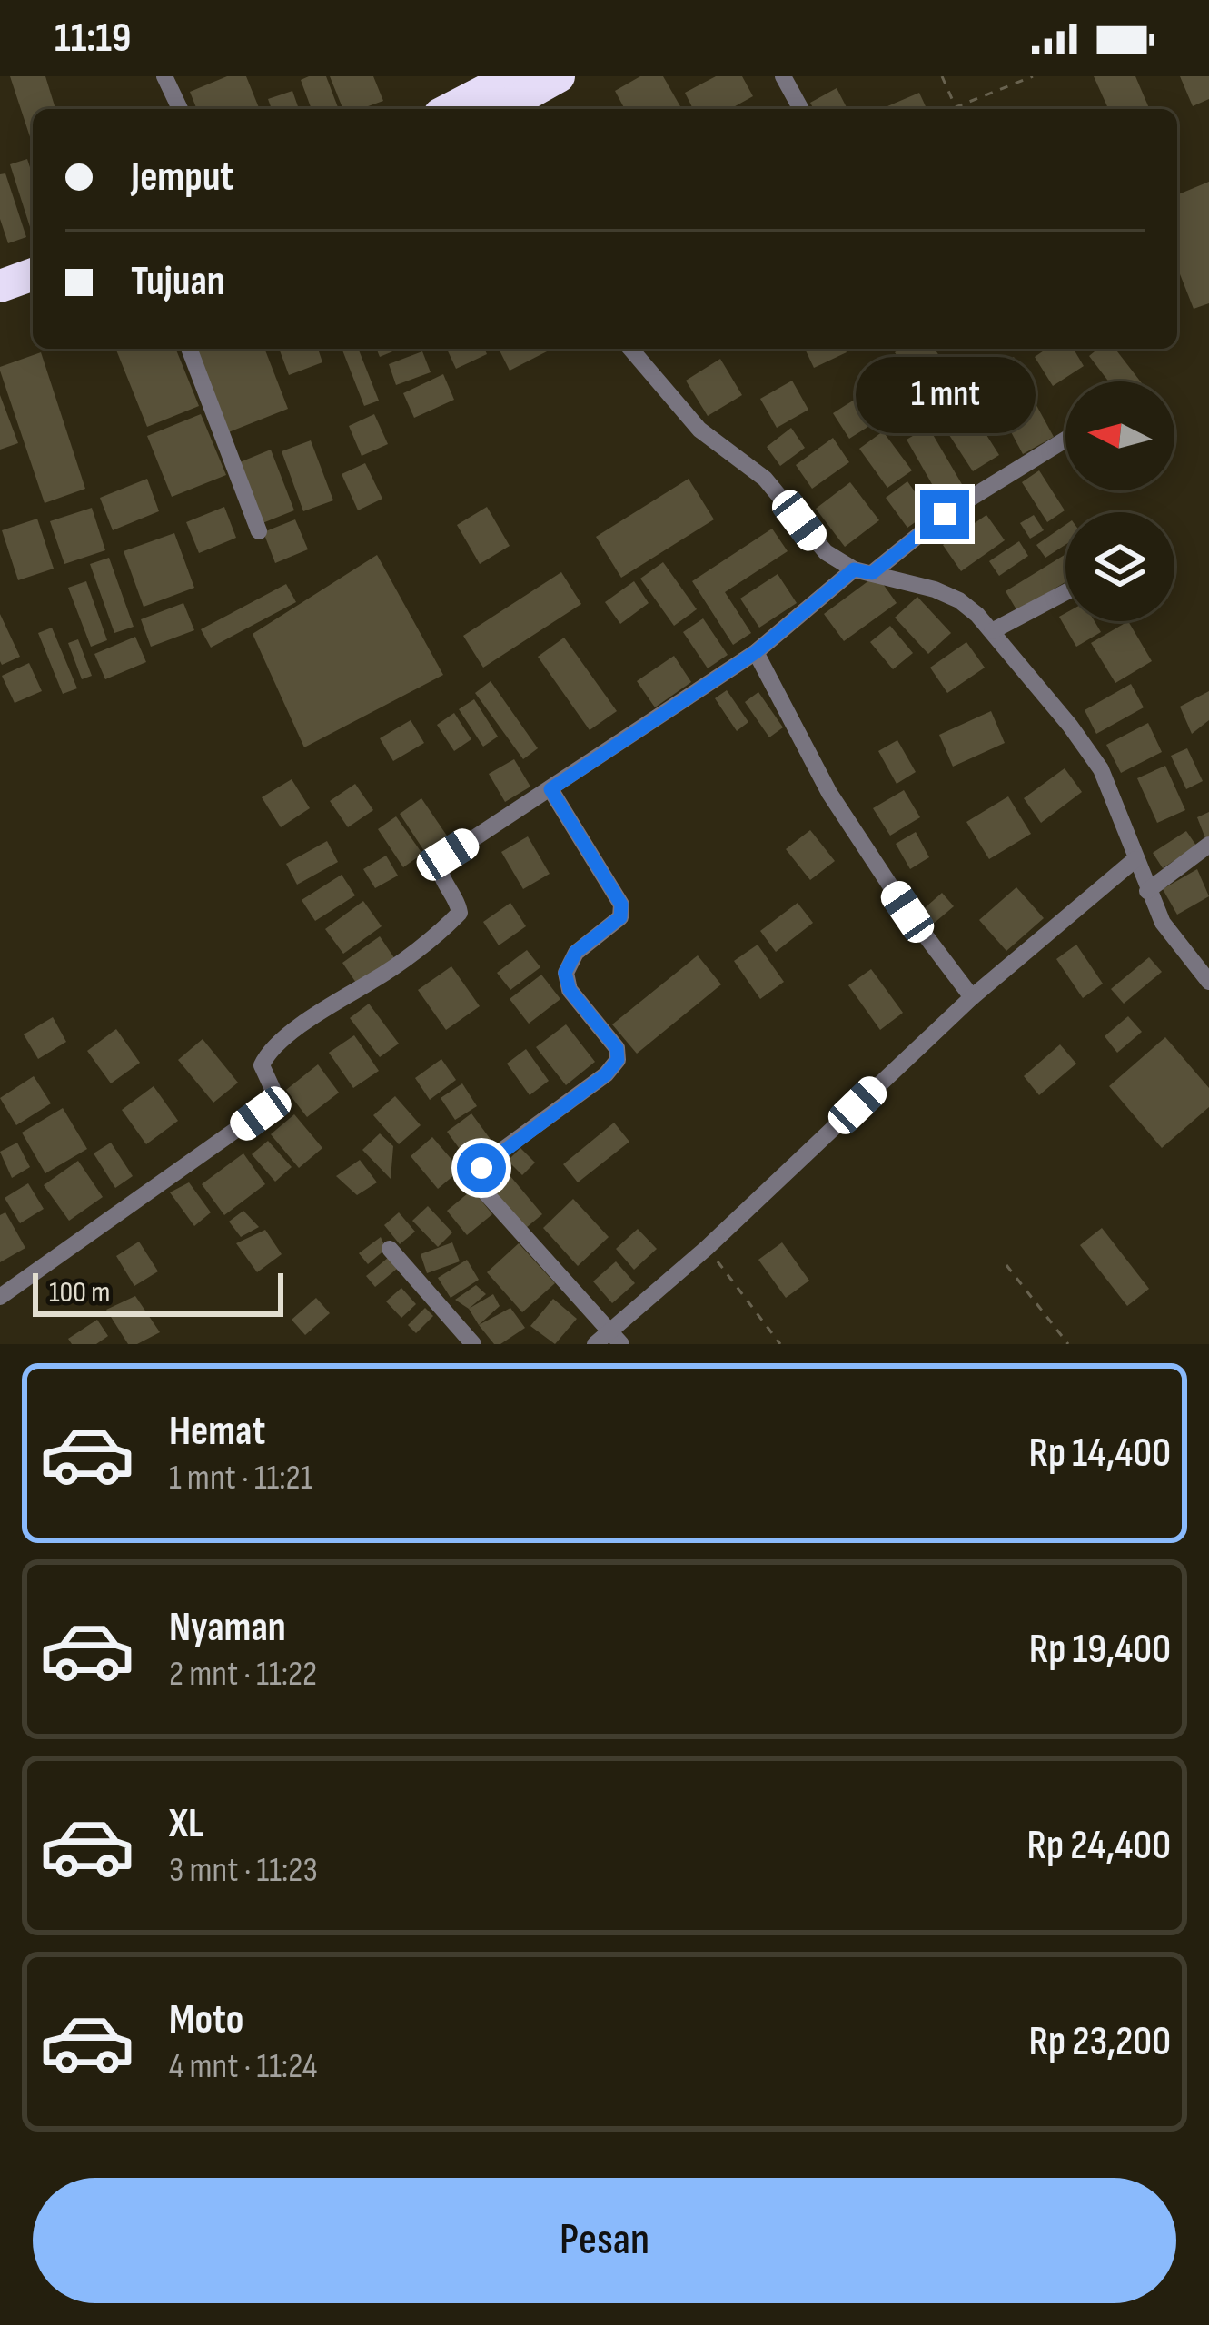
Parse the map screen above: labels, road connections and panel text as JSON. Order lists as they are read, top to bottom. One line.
{"scale_bar":"100 m","north":"left","page":{"status":"11:19","banner":["Jemput","Tujuan"],"bubble":"1 mnt","scale":"100 m","list":[{"name":"Hemat","note":"1 mnt · 11:21","value":"Rp 14,400"},{"name":"Nyaman","note":"2 mnt · 11:22","value":"Rp 19,400"},{"name":"XL","note":"3 mnt · 11:23","value":"Rp 24,400"},{"name":"Moto","note":"4 mnt · 11:24","value":"Rp 23,200"}],"buttons":"Pesan"}}
